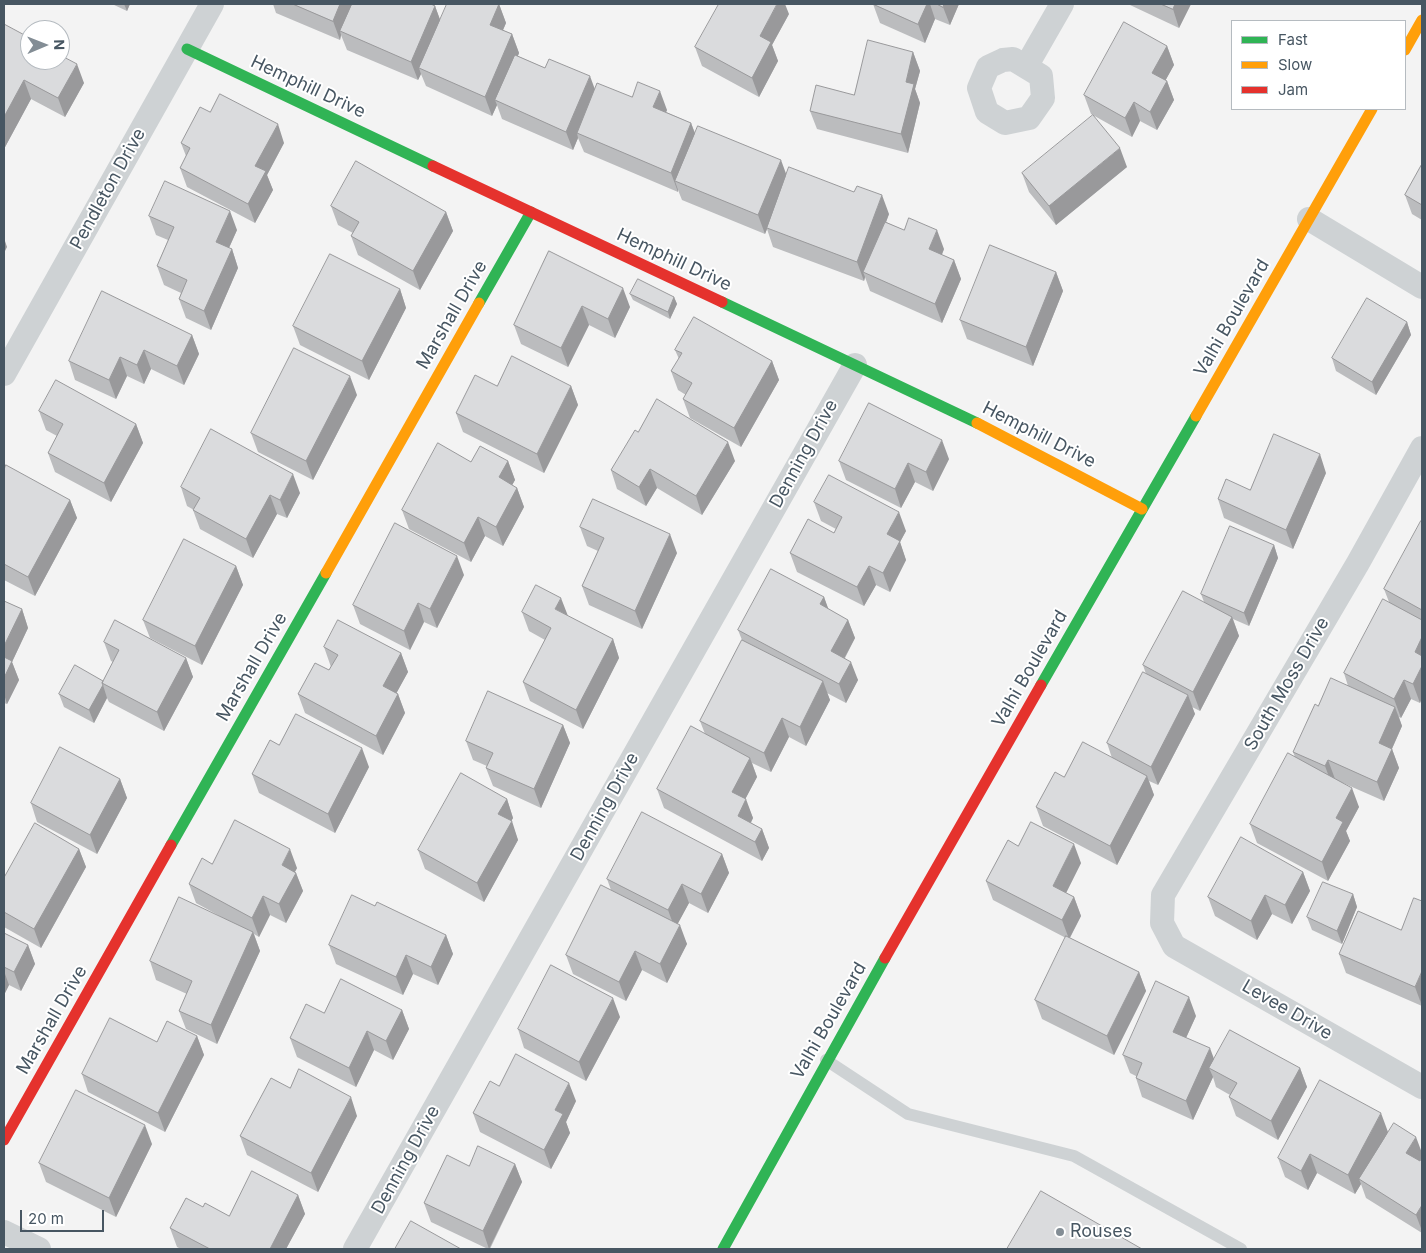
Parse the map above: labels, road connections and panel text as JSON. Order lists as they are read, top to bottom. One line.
{"streets":{"street":["Hemphill Drive","Pendleton Drive","Marshall Drive","Valhi Boulevard","Denning Drive","South Moss Drive","Levee Drive"]},"crossings":[["Hemphill Drive","Pendleton Drive"],["Hemphill Drive","Marshall Drive"],["Hemphill Drive","Valhi Boulevard"],["Hemphill Drive","Denning Drive"],["South Moss Drive","Levee Drive"]],"places":["Rouses"],"legend":["Fast","Slow","Jam"],"scale_bar":"20 m","north":"right"}
